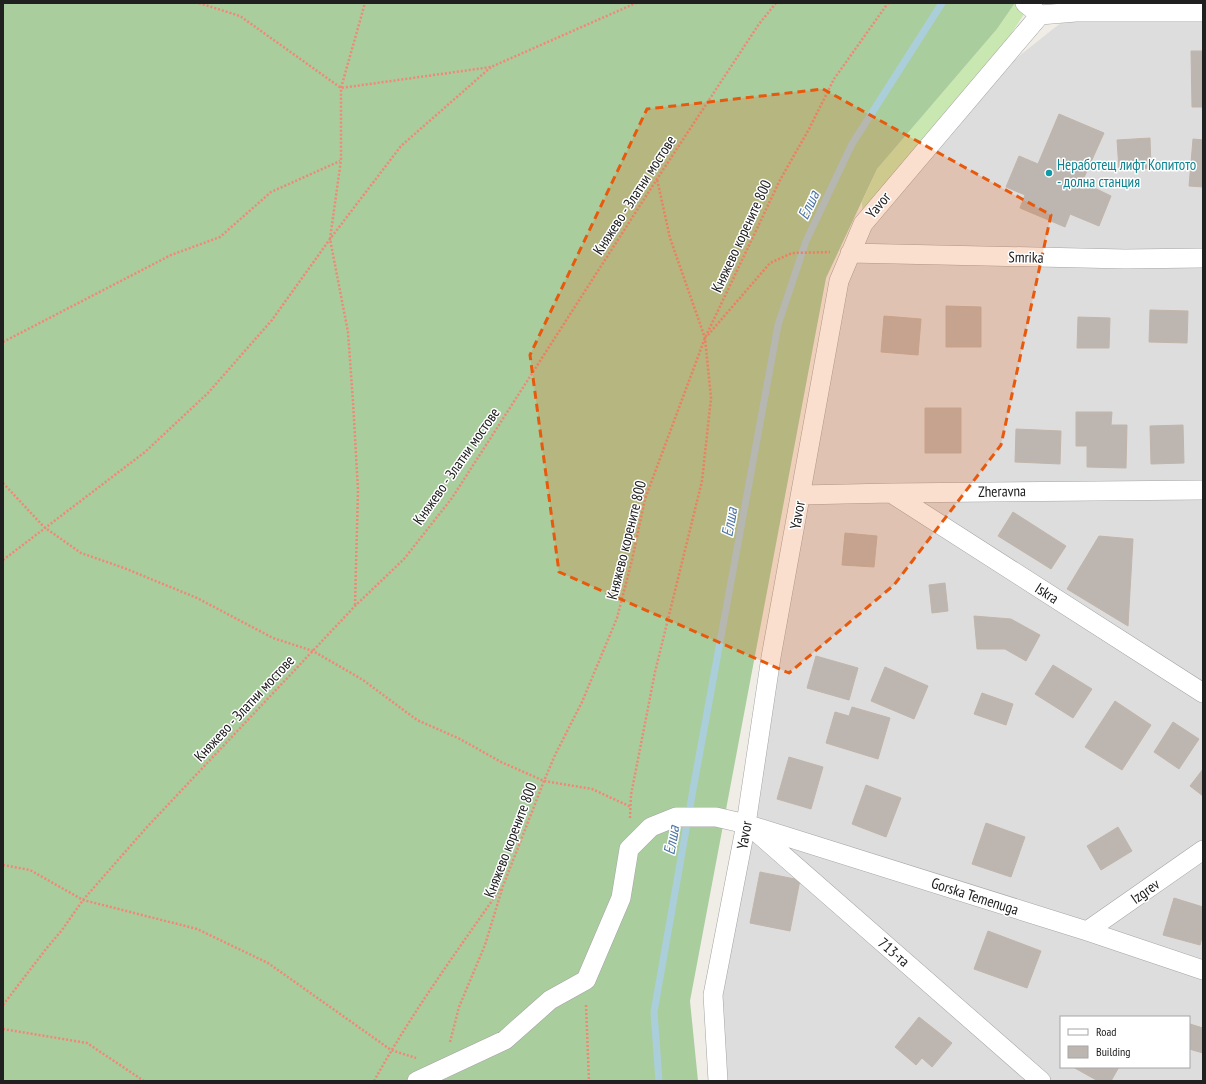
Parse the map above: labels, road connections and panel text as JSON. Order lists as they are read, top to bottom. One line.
{"streets":{"street":["Yavor","Smrika","Zheravna","Iskra","Izgrev","Gorska Temenuga","713-та"],"path":["Княжево - Златни мостове","Княжево корените 800"]},"crossings":[["Yavor","Smrika"],["Yavor","Zheravna"],["Yavor","Gorska Temenuga"],["Yavor","713-та"],["Zheravna","Iskra"],["Izgrev","Gorska Temenuga"],["Gorska Temenuga","713-та"]],"water":["Елша"],"places":["Неработещ лифт Копитото - долна станция"],"legend":["Road","Building"]}
